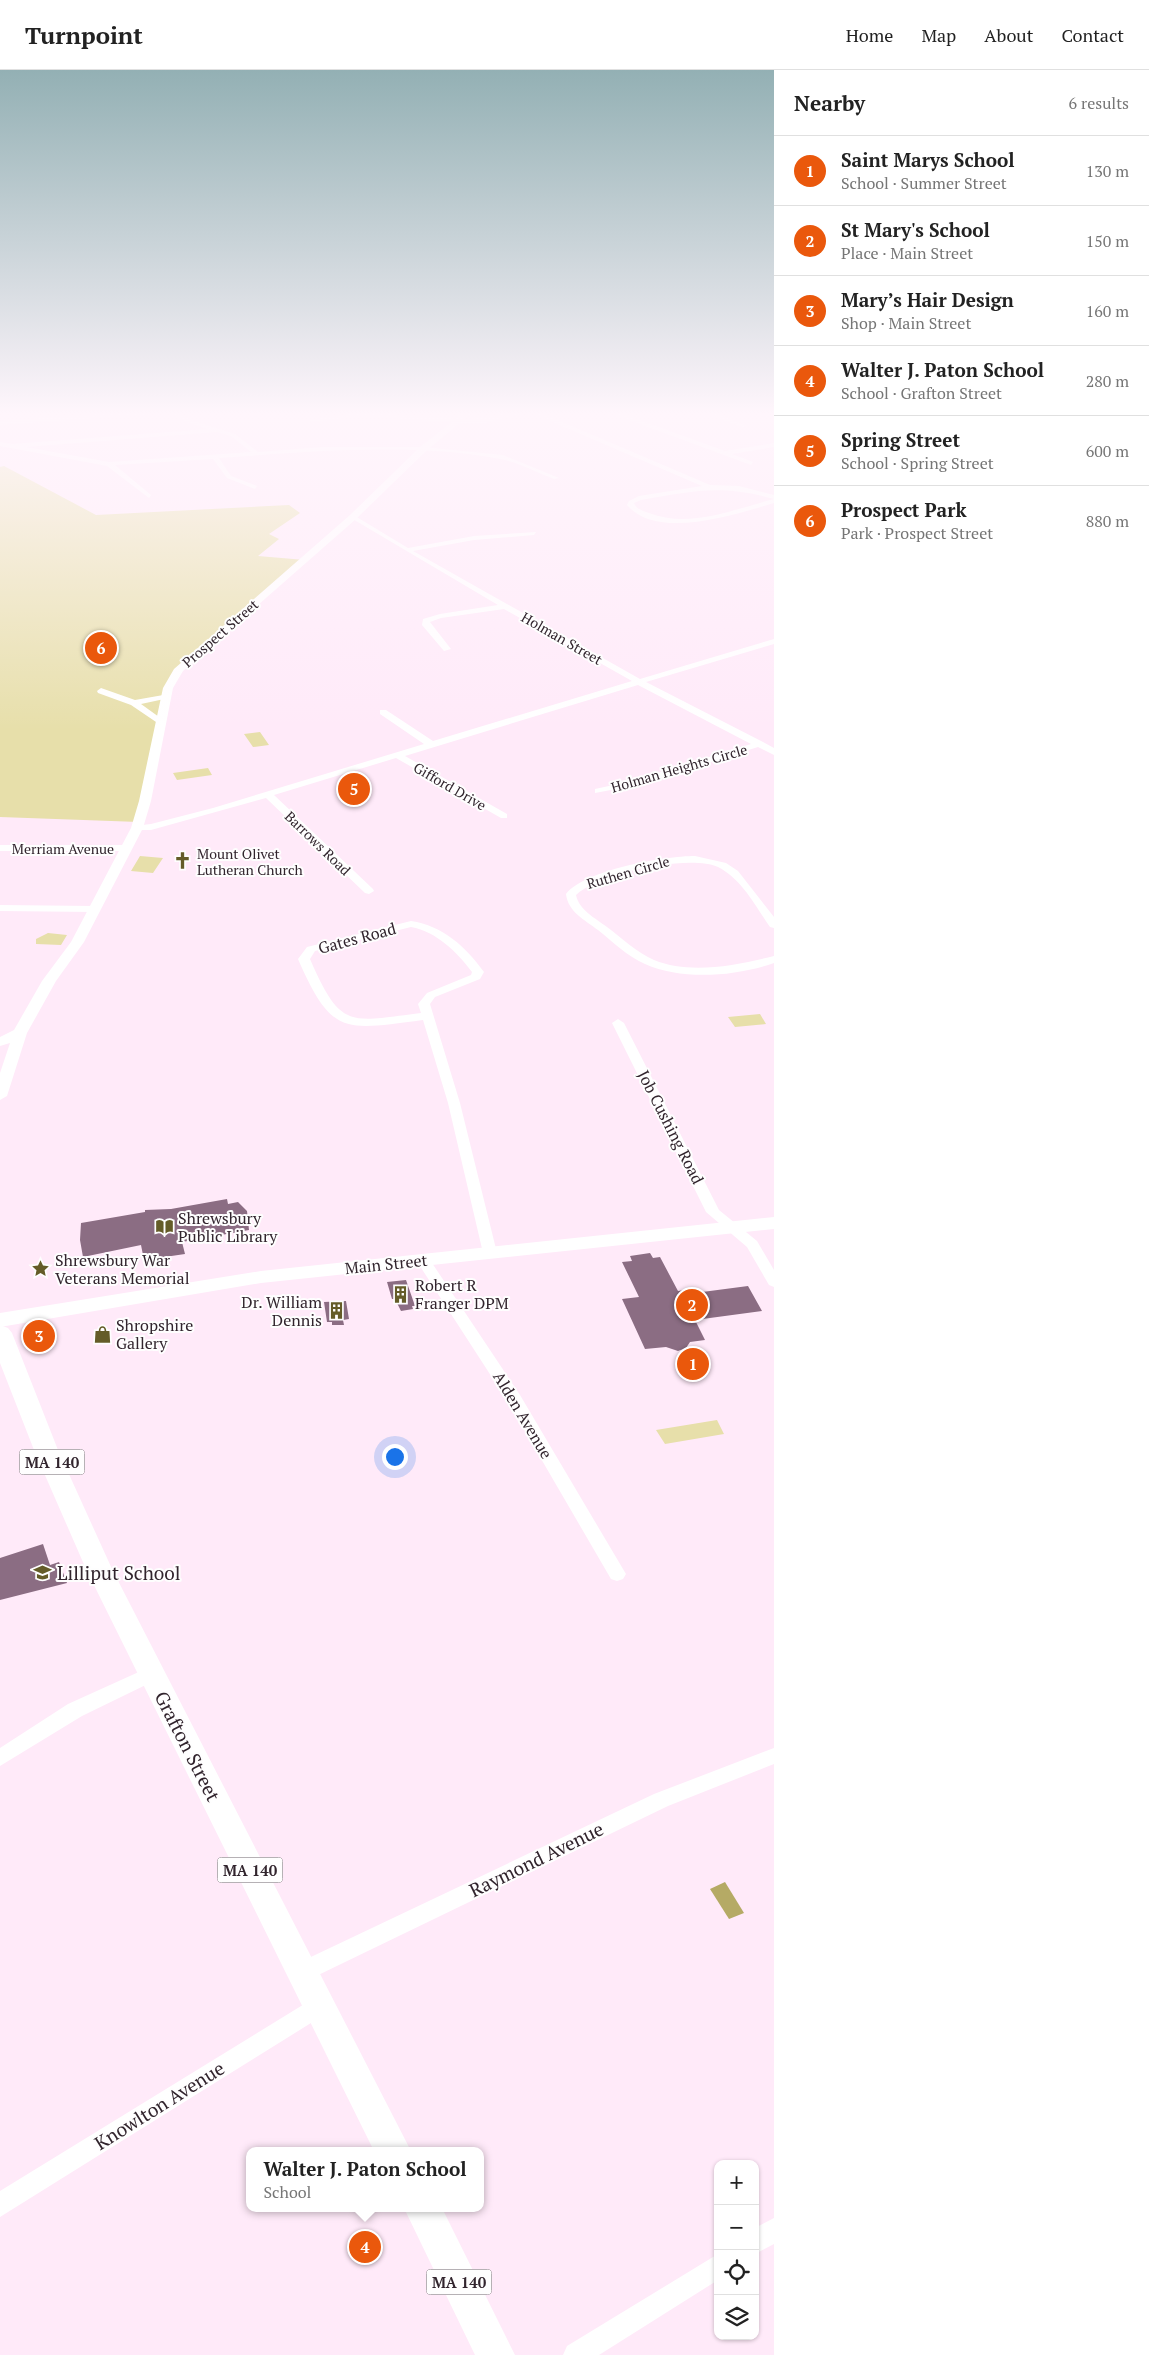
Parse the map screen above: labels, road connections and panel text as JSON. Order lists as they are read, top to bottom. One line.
{"streets":{"main road":["Main Street","MA 140","Grafton Street"],"street":["Prospect Street","Holman Street","Holman Heights Circle","Gifford Drive","Barrows Road","Merriam Avenue","Ruthen Circle","Gates Road","Job Cushing Road","Alden Avenue","Raymond Avenue","Knowlton Avenue"]},"crossings":[["Prospect Street","Holman Street"],["Prospect Street","Merriam Avenue"],["Holman Street","Holman Heights Circle"],["Gates Road","Main Street"],["Job Cushing Road","Main Street"],["Main Street","Alden Avenue"],["Grafton Street","Raymond Avenue"],["Grafton Street","Knowlton Avenue"]],"places":{"church":["Mount Olivet Lutheran Church"],"library":["Shrewsbury Public Library"],"place":["Shrewsbury War Veterans Memorial"],"building":["Robert R Franger DPM","Dr. William Dennis"],"shop":["Shropshire Gallery"],"school or university":["Lilliput School"]},"page":{"header":"Turnpoint","nav":["Home","Map","About","Contact"],"heading":["Nearby","6 results"],"list":[{"mark":"1","name":"Saint Marys School","note":"School · Summer Street","value":"130 m"},{"mark":"2","name":"St Mary's School","note":"Place · Main Street","value":"150 m"},{"mark":"3","name":"Mary’s Hair Design","note":"Shop · Main Street","value":"160 m"},{"mark":"4","name":"Walter J. Paton School","note":"School · Grafton Street","value":"280 m"},{"mark":"5","name":"Spring Street","note":"School · Spring Street","value":"600 m"},{"mark":"6","name":"Prospect Park","note":"Park · Prospect Street","value":"880 m"}],"pins":["6","5","2","3","1","4"],"popup":["Walter J. Paton School","School"],"map_buttons":["+","−"]}}
